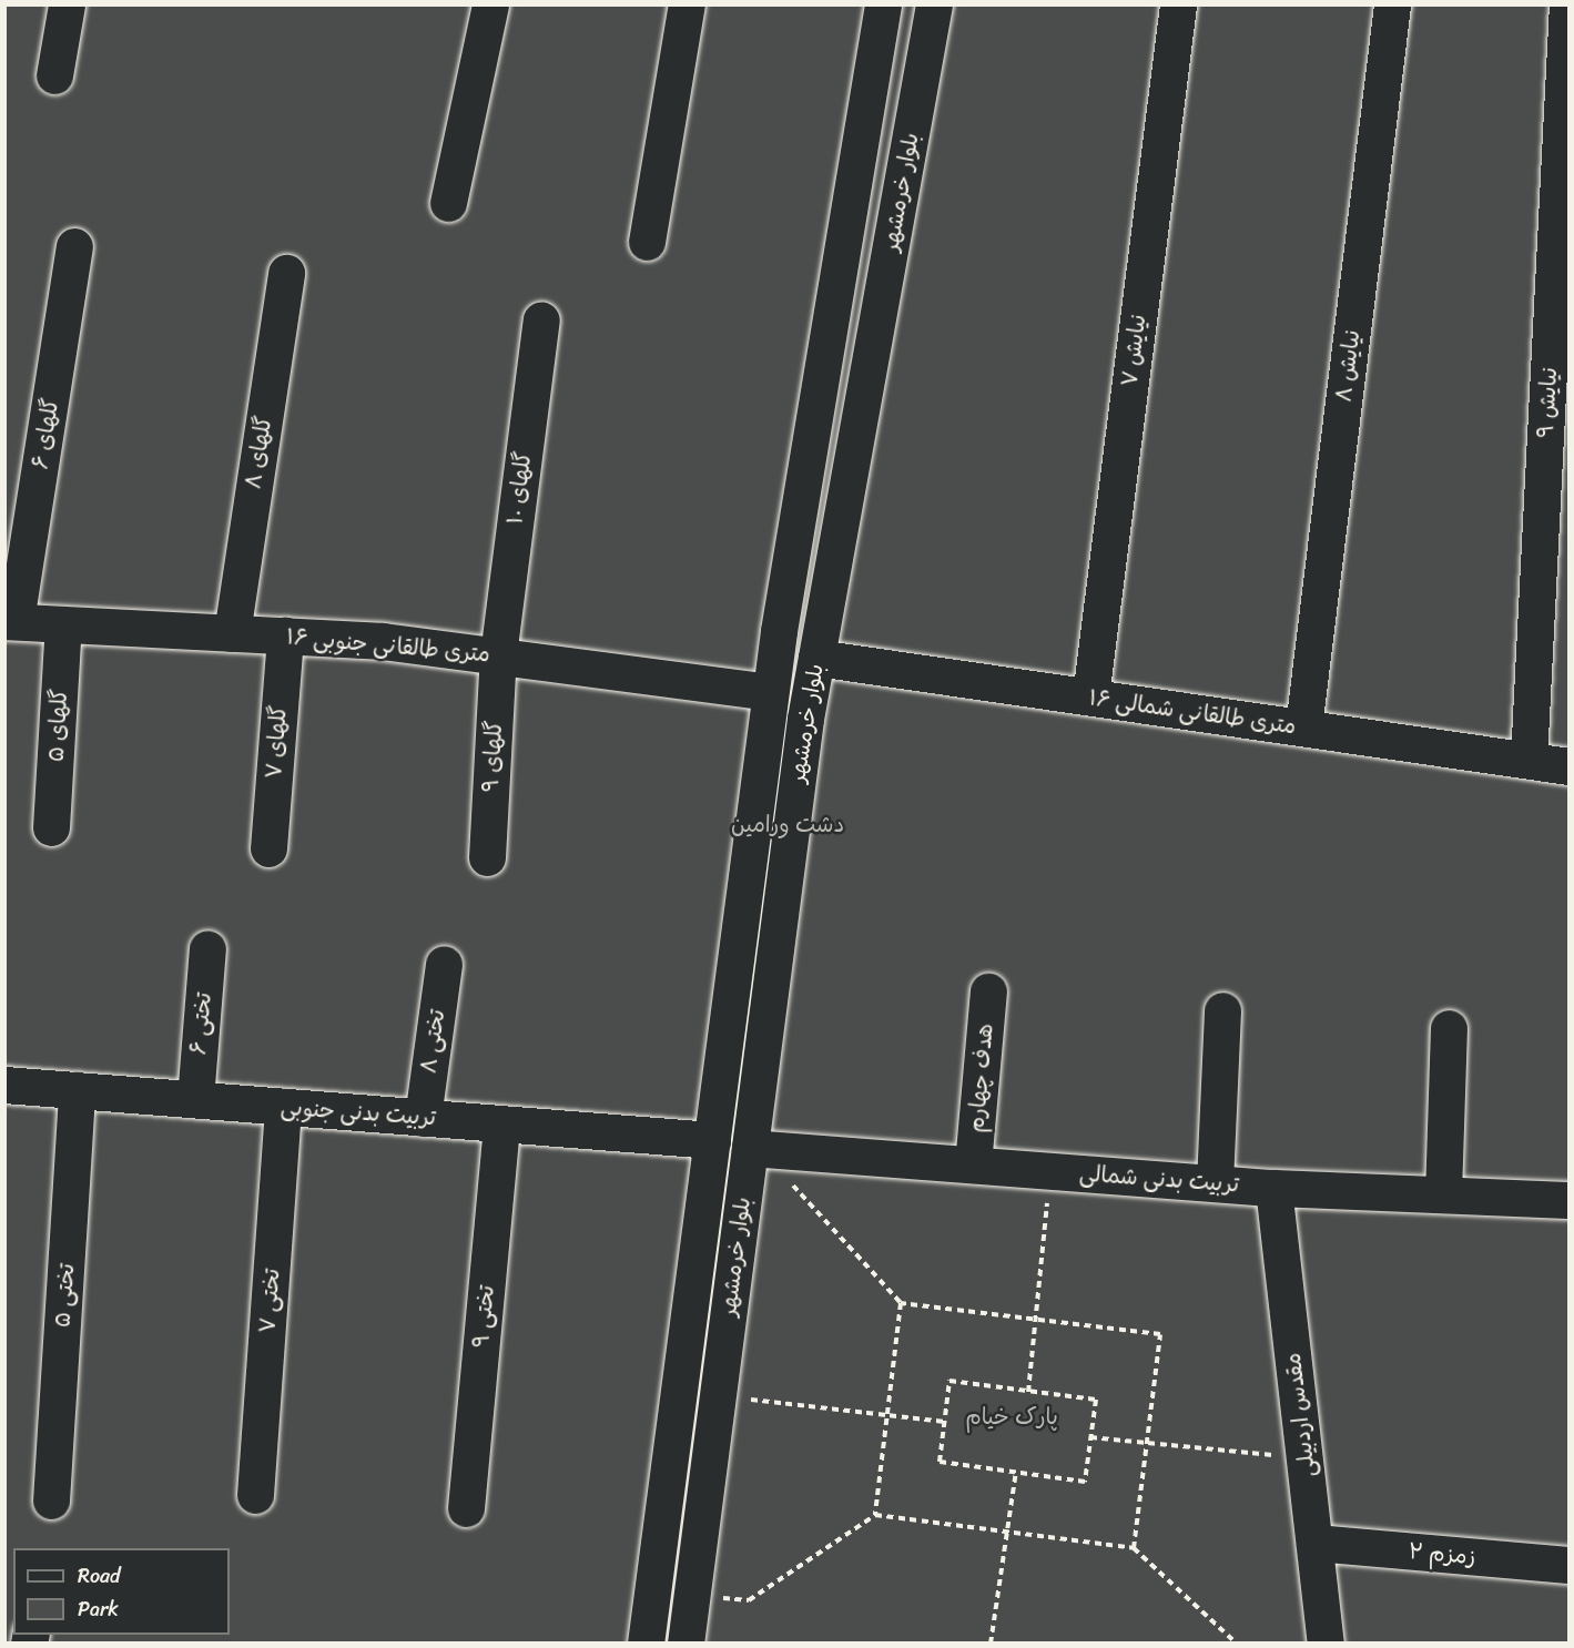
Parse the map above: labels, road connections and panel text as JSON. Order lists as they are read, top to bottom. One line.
{"streets":{"street":["بلوار خرمشهر","نیایش ۷","نیایش ۸","نیایش ۹","گلهای ۶","گلهای ۸","گلهای ۱۰","۱۶ متری طالقانی جنوبی","۱۶ متری طالقانی شمالی","گلهای ۵","گلهای ۷","گلهای ۹","تختی ۶","تختی ۸","هدف چهارم","تربیت بدنی جنوبی","تربیت بدنی شمالی","تختی ۵","تختی ۷","تختی ۹","مقدس اردبیلی","زمزم ۲"]},"crossings":[["بلوار خرمشهر","۱۶ متری طالقانی جنوبی"],["بلوار خرمشهر","۱۶ متری طالقانی شمالی"],["بلوار خرمشهر","تربیت بدنی جنوبی"],["بلوار خرمشهر","تربیت بدنی شمالی"],["نیایش ۷","۱۶ متری طالقانی شمالی"],["نیایش ۸","۱۶ متری طالقانی شمالی"],["نیایش ۹","۱۶ متری طالقانی شمالی"],["گلهای ۶","۱۶ متری طالقانی جنوبی"],["گلهای ۸","۱۶ متری طالقانی جنوبی"],["گلهای ۱۰","۱۶ متری طالقانی جنوبی"],["گلهای ۱۰","گلهای ۹"],["۱۶ متری طالقانی جنوبی","گلهای ۵"],["۱۶ متری طالقانی جنوبی","گلهای ۷"],["۱۶ متری طالقانی جنوبی","گلهای ۹"],["تختی ۶","تربیت بدنی جنوبی"],["تختی ۸","تربیت بدنی جنوبی"],["هدف چهارم","تربیت بدنی شمالی"],["تربیت بدنی جنوبی","تختی ۵"],["تربیت بدنی جنوبی","تختی ۷"],["تربیت بدنی جنوبی","تختی ۹"],["تربیت بدنی شمالی","مقدس اردبیلی"],["مقدس اردبیلی","زمزم ۲"]],"parks":["دشت ورامین","پارک خیام"],"legend":["Road","Park"]}
